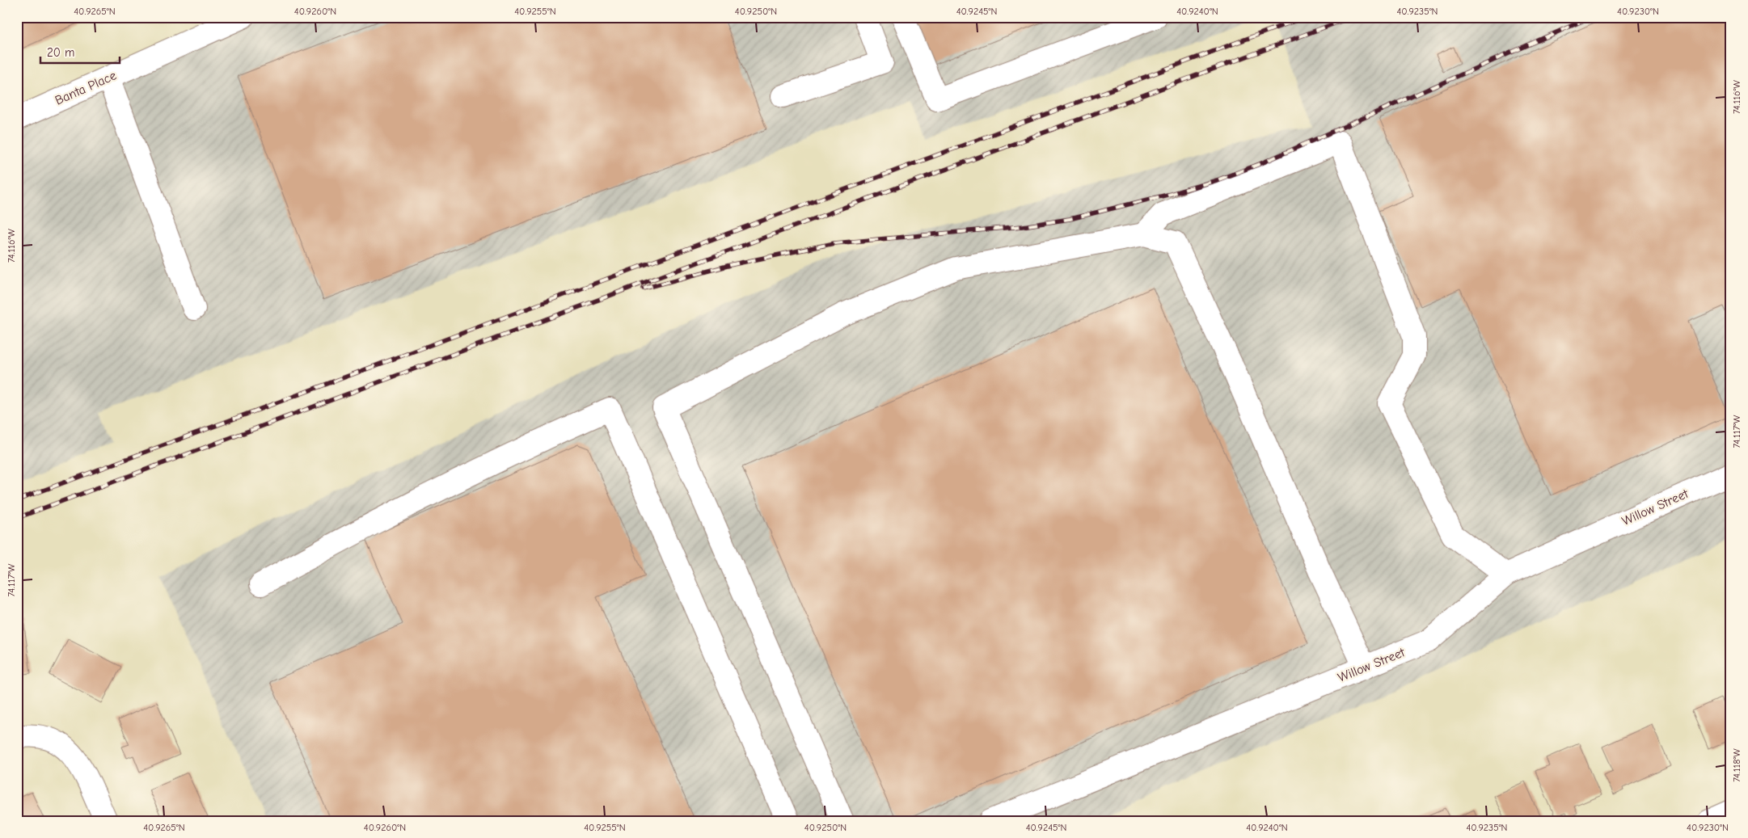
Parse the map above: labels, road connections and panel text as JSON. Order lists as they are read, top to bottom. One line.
{"streets":{"street":["Banta Place","Willow Street"]},"scale_bar":"20 m","coordinates":["40.9265°N","40.9260°N","40.9255°N","40.9250°N","40.9245°N","40.9240°N","40.9235°N","40.9230°N","74.116°W","74.117°W","74.118°W"]}
